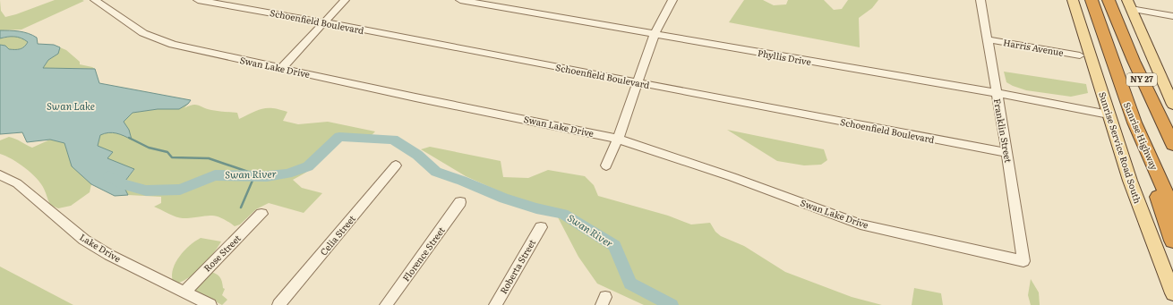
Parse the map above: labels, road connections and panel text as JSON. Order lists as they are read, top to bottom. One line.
{"streets":{"highway":["NY 27","Sunrise Highway"],"main road":["Sunrise Service Road South"],"street":["Schoenfield Boulevard","Harris Avenue","Phyllis Drive","Swan Lake Drive","Franklin Street","Celia Street","Lake Drive","Rose Street","Florence Street","Roberta Street"]},"crossings":[["Schoenfield Boulevard","Franklin Street"],["Harris Avenue","Franklin Street"],["Phyllis Drive","Franklin Street"],["Phyllis Drive","Sunrise Service Road South"],["Swan Lake Drive","Franklin Street"],["Lake Drive","Rose Street"]],"water":["Swan Lake","Swan River"]}
